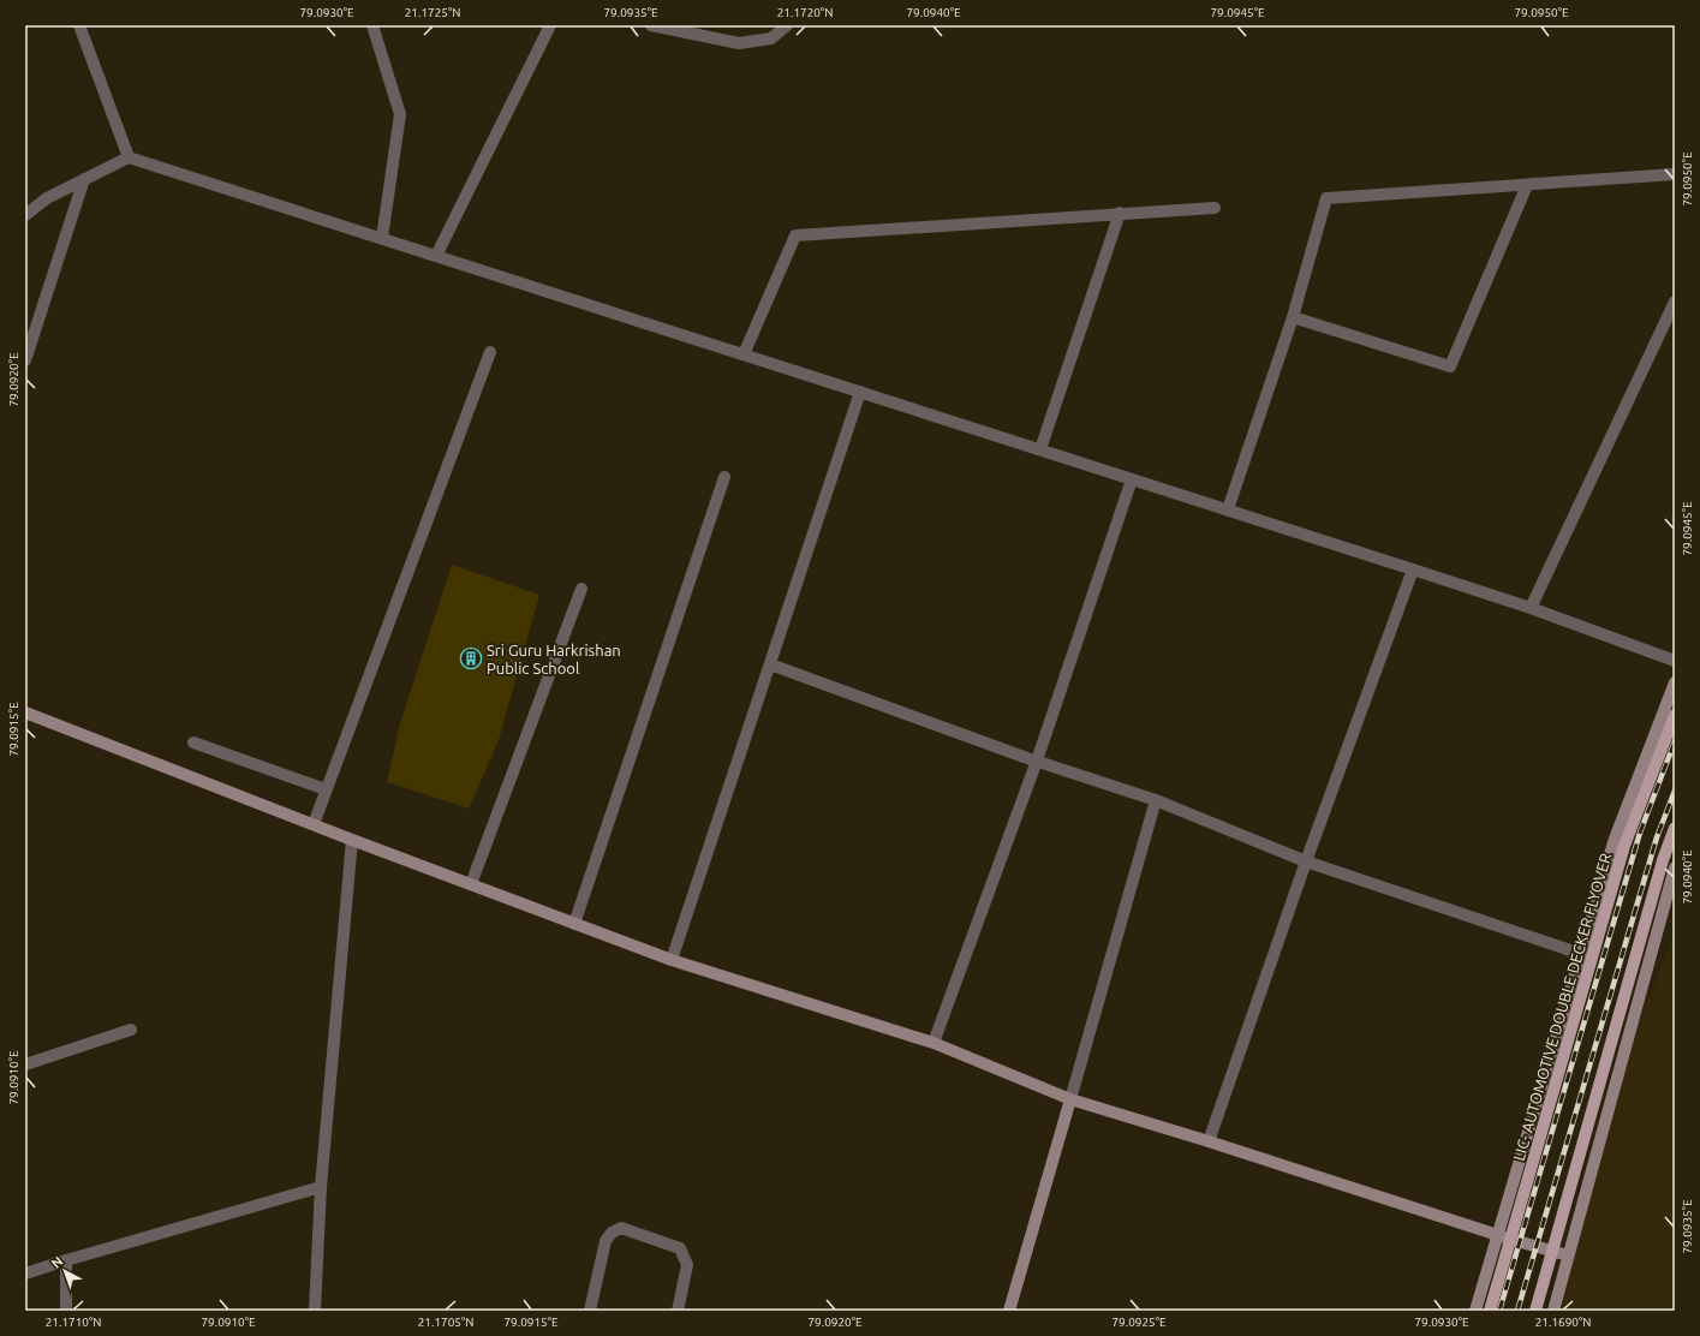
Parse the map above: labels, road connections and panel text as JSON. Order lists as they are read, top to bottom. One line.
{"streets":{"main road":["LIC- AUTOMOTIVE DOUBLE DECKER FLYOVER"]},"places":{"building":["Sri Guru Harkrishan Public School"]},"north":"top left","coordinates":["79.0930°E","21.1725°N","79.0935°E","21.1720°N","79.0940°E","79.0945°E","79.0950°E","79.0920°E","79.0915°E","79.0910°E","21.1710°N","21.1705°N","79.0925°E","21.1690°N"]}
